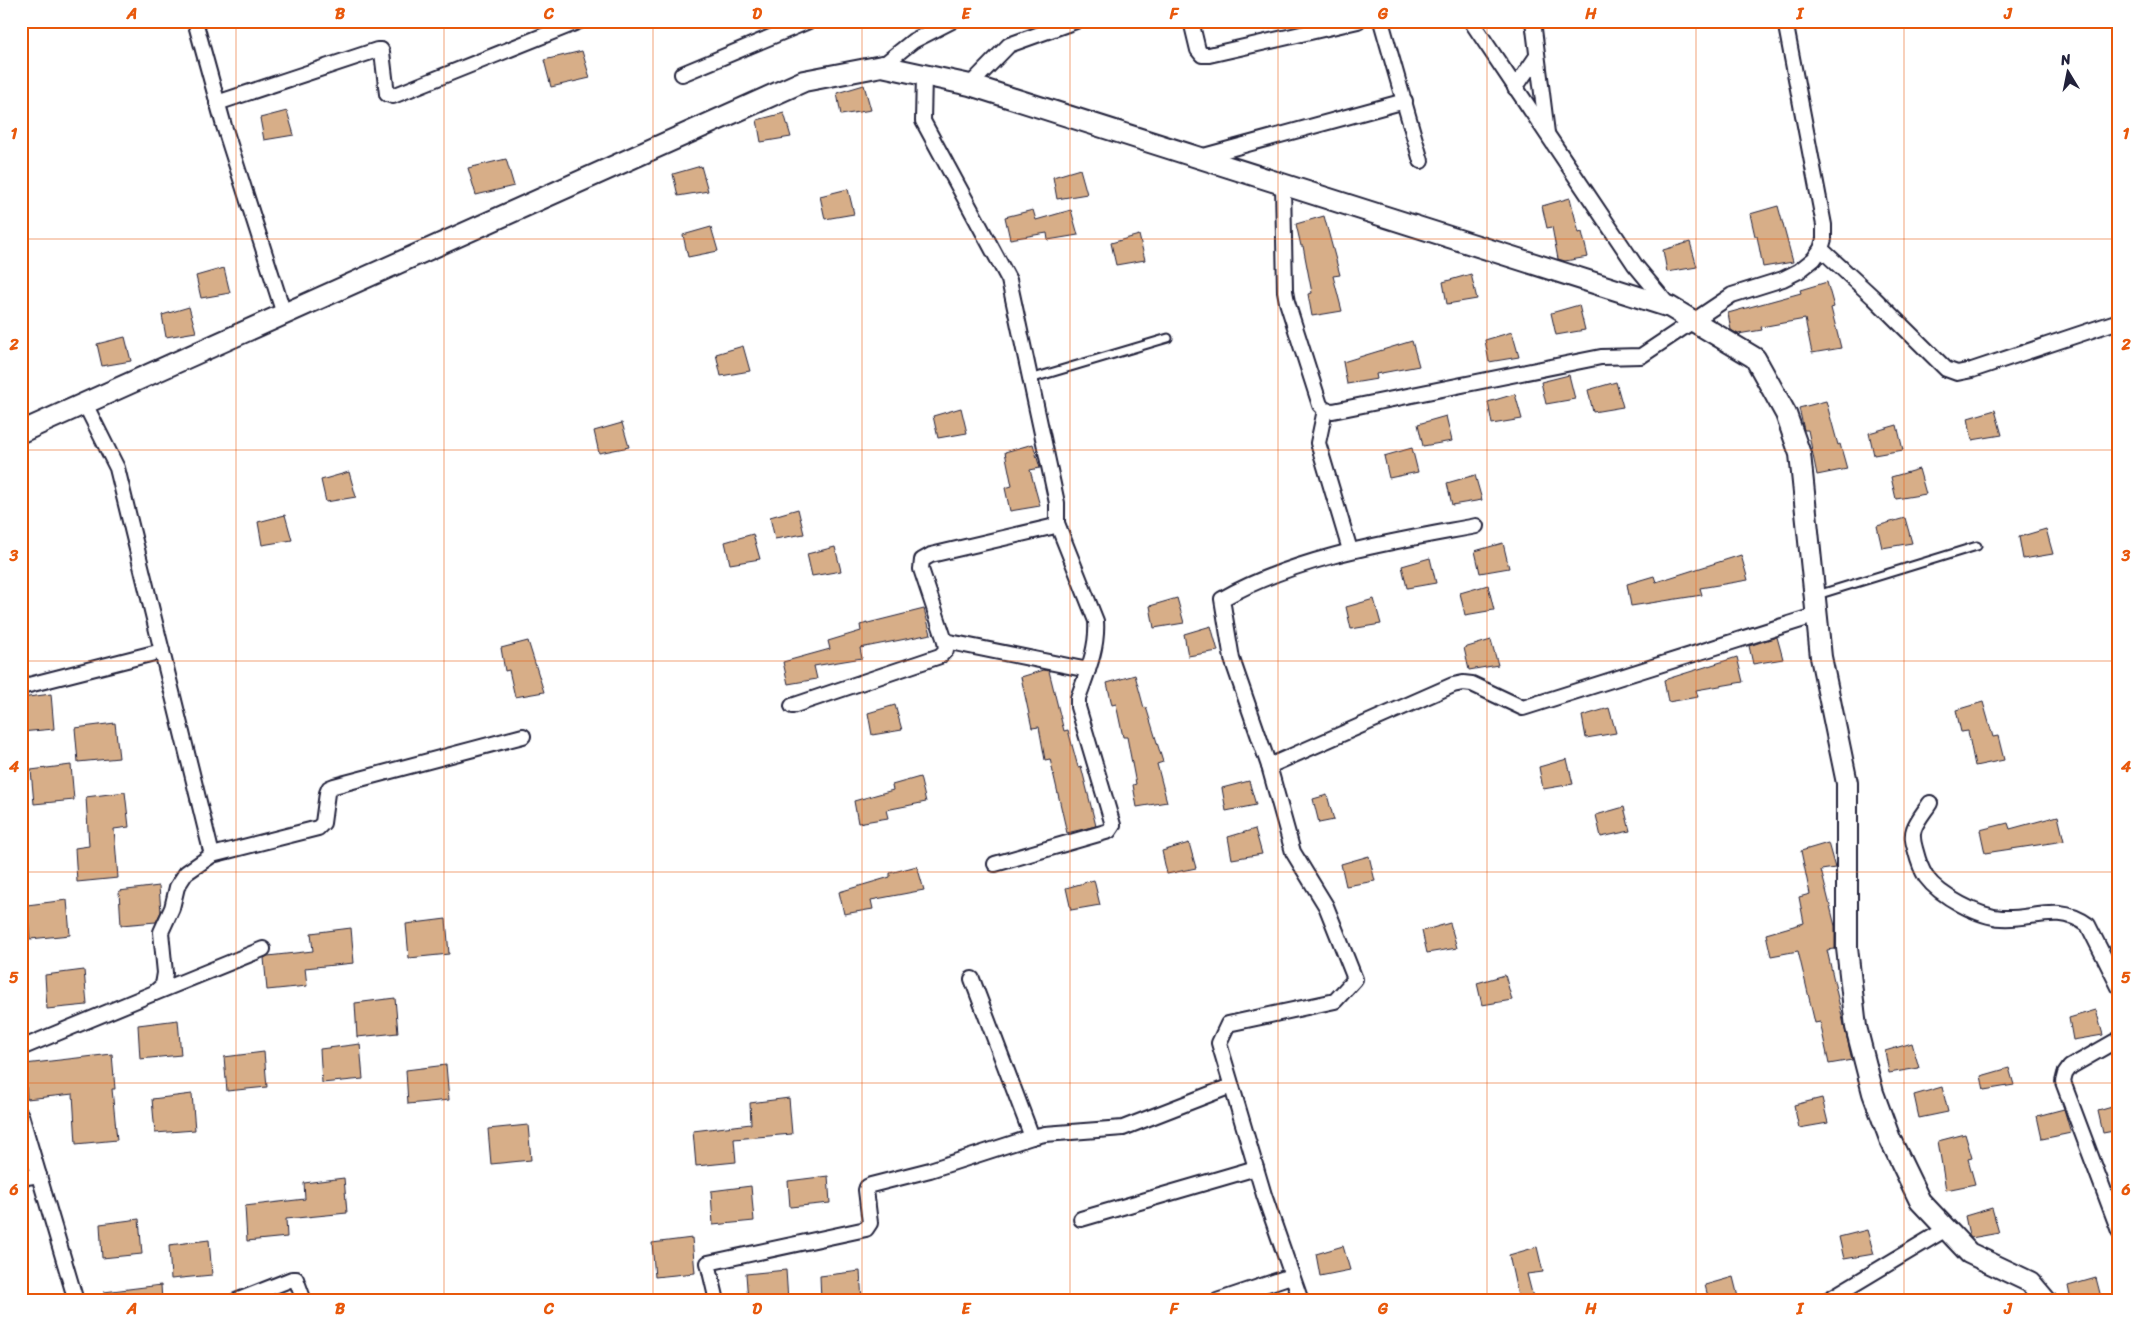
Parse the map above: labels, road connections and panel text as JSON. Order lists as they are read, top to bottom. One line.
{"north":"top","grid":{"columns":["A","B","C","D","E","F","G","H","I","J"],"rows":["1","2","3","4","5","6"]}}
